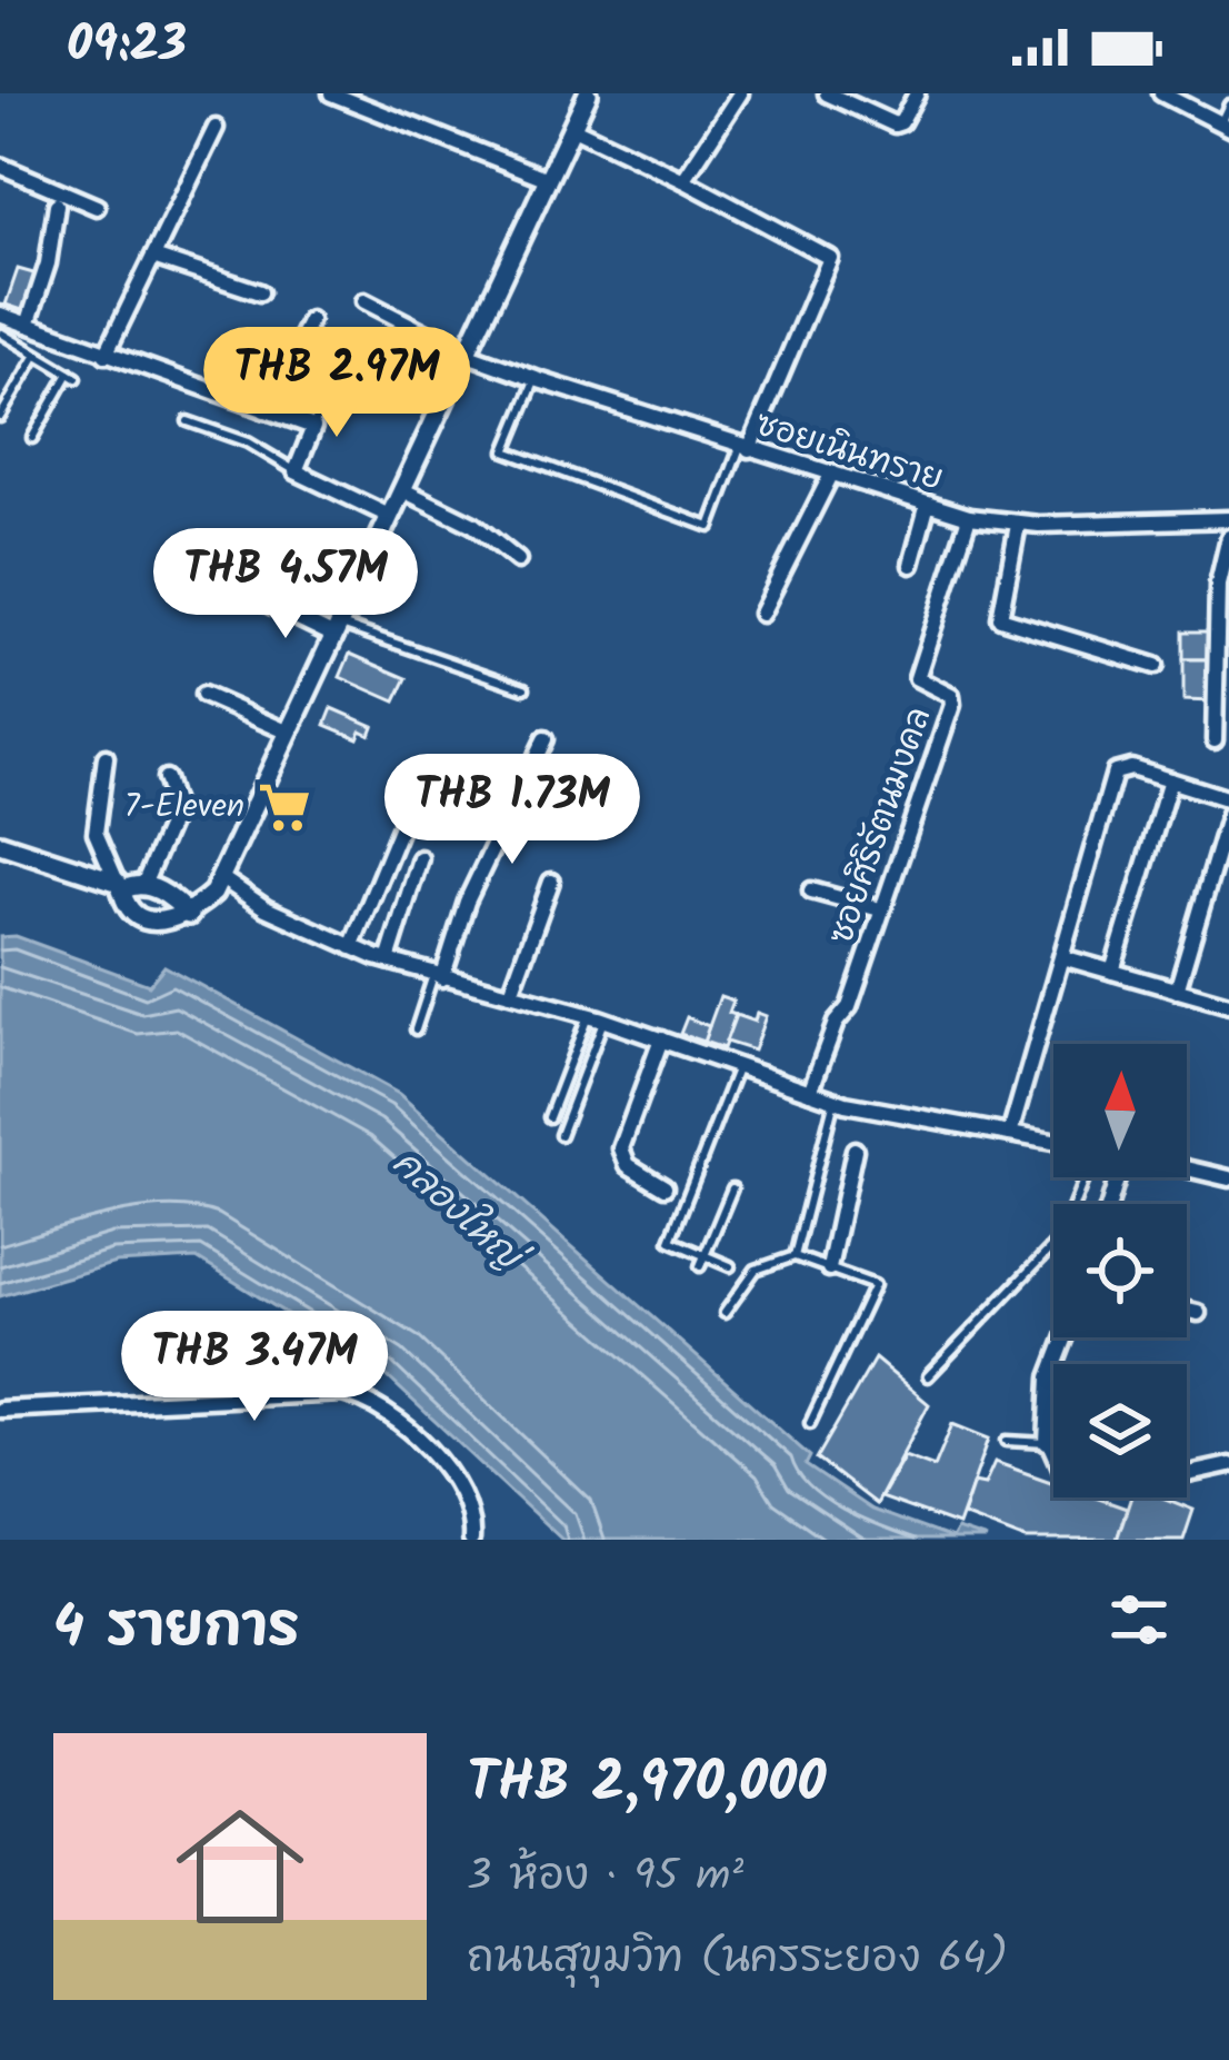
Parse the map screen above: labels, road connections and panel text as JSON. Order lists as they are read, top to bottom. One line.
{"streets":{"street":["ซอยเนินทราย","ซอยศิริรัตนมงคล"]},"crossings":[["ซอยเนินทราย","ซอยศิริรัตนมงคล"]],"water":["คลองใหญ่"],"places":{"supermarket":["7-Eleven"]},"north":"top","page":{"status":"09:23","price":["THB 2.97M","THB 4.57M","THB 1.73M","THB 3.47M"],"heading":"4 รายการ","list":[{"name":"THB 2,970,000","note":"3 ห้อง · 95 m² · ถนนสุขุมวิท (นครระยอง 64)"}]}}
